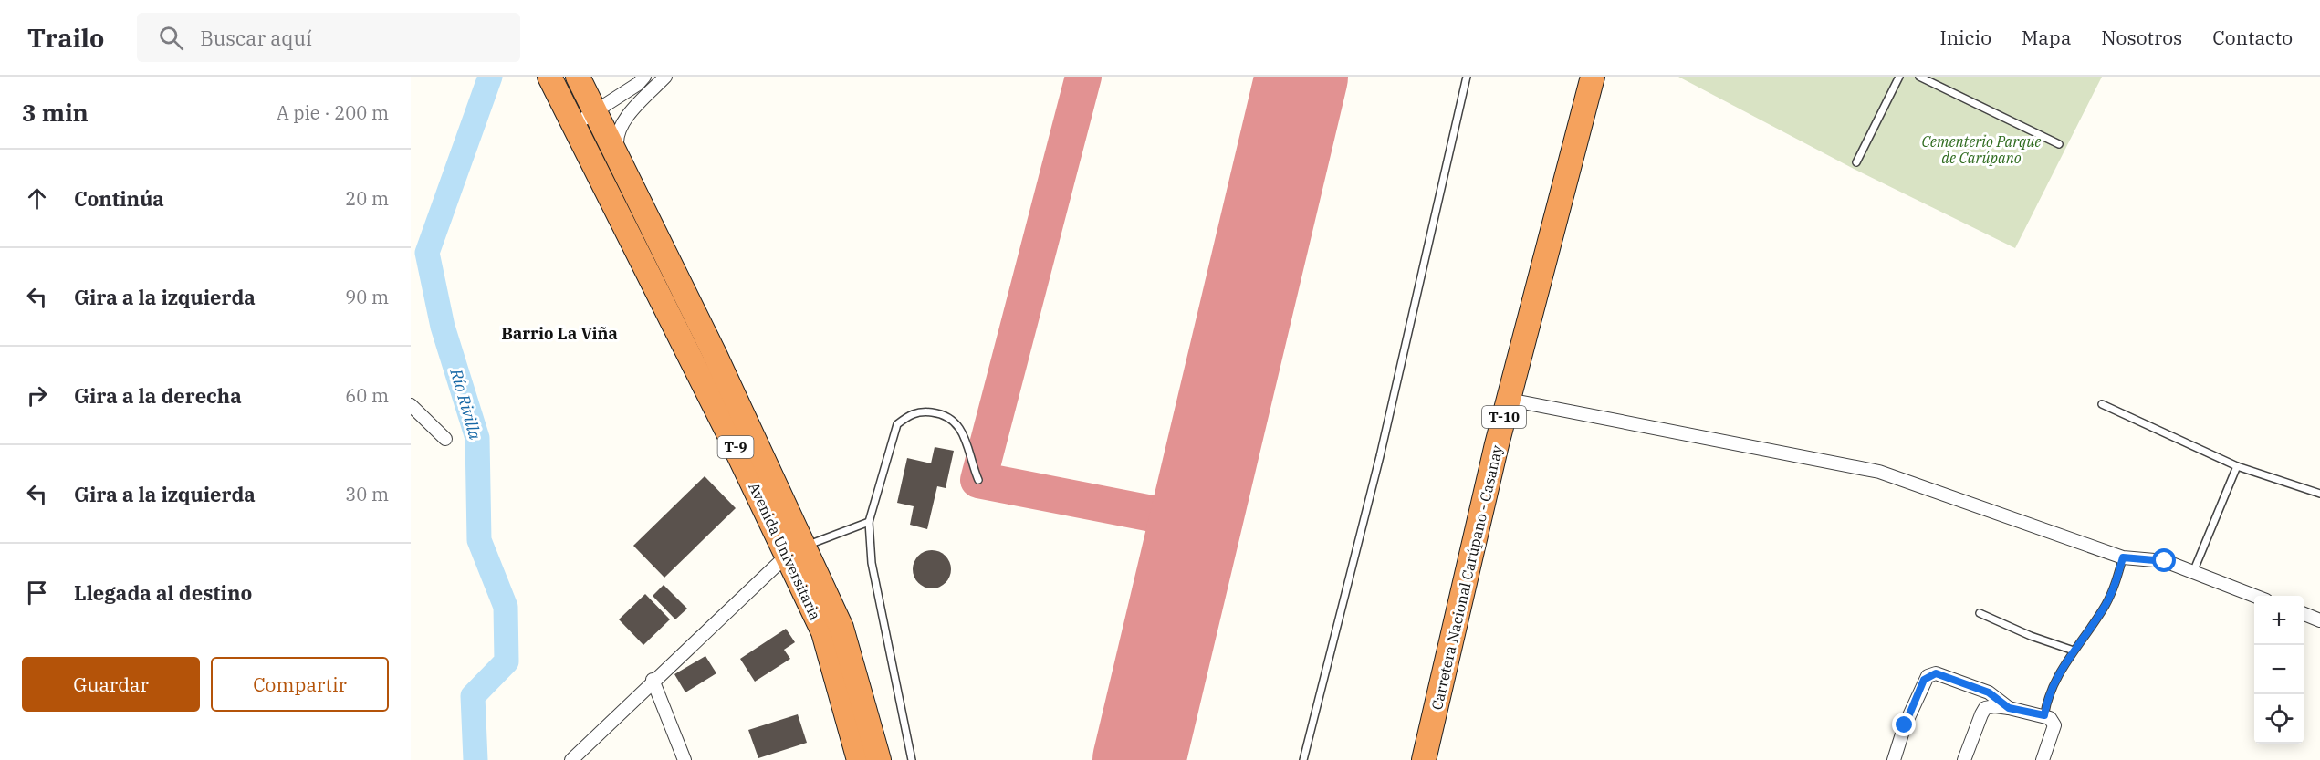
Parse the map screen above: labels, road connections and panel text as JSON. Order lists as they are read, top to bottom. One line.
{"streets":{"highway":["T-10","T-9","Avenida Universitaria","Carretera Nacional Carúpano - Casanay"]},"crossings":[["T-9","Avenida Universitaria"]],"districts":["Barrio La Viña"],"water":["Río Rivilla"],"parks":["Cementerio Parque de Carúpano"],"page":{"header":"Trailo","search":"Buscar aquí","nav":["Inicio","Mapa","Nosotros","Contacto"],"heading":["3 min","A pie · 200 m"],"list":[["Continúa","20 m"],["Gira a la izquierda","90 m"],["Gira a la derecha","60 m"],["Gira a la izquierda","30 m"],"Llegada al destino"],"map_buttons":["+","−"],"buttons":["Guardar","Compartir"]}}
